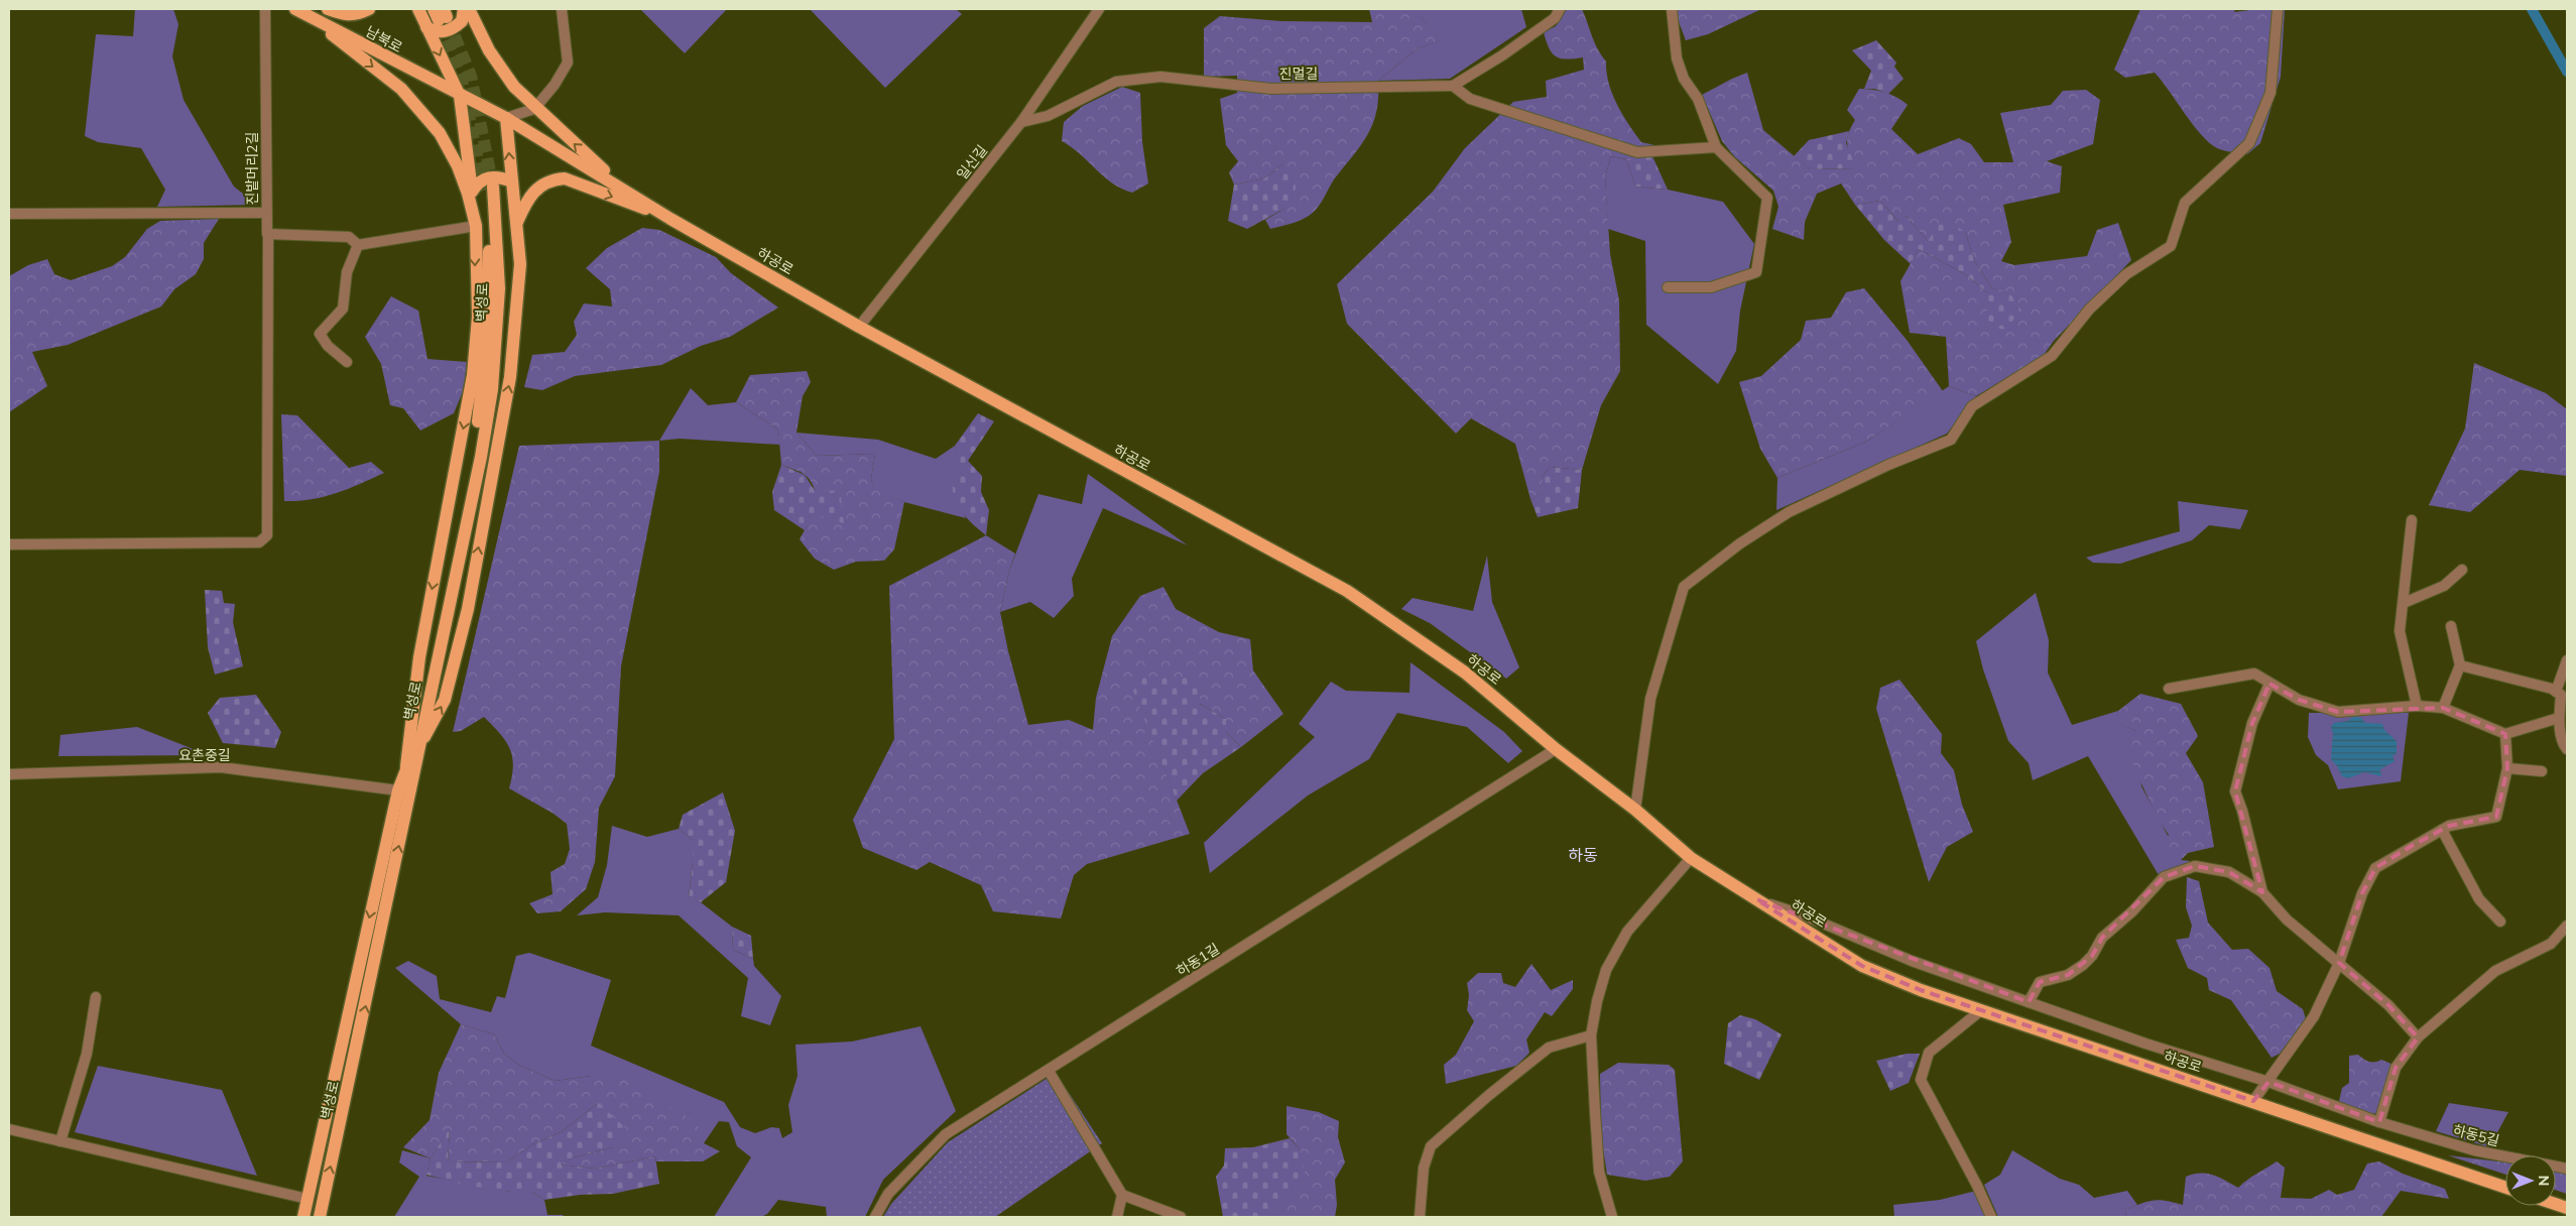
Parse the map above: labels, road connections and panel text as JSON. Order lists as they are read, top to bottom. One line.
{"streets":{"main road":["남북로","하공로","벽성로"],"street":["진멀길","일신길","진밭머리2길","요촌중길","하동1길","하동5길"]},"crossings":[["남북로","하공로"],["진멀길","일신길"],["일신길","하공로"],["하공로","하동1길"],["하공로","하동5길"],["벽성로","요촌중길"]],"districts":["하동"],"north":"right"}
